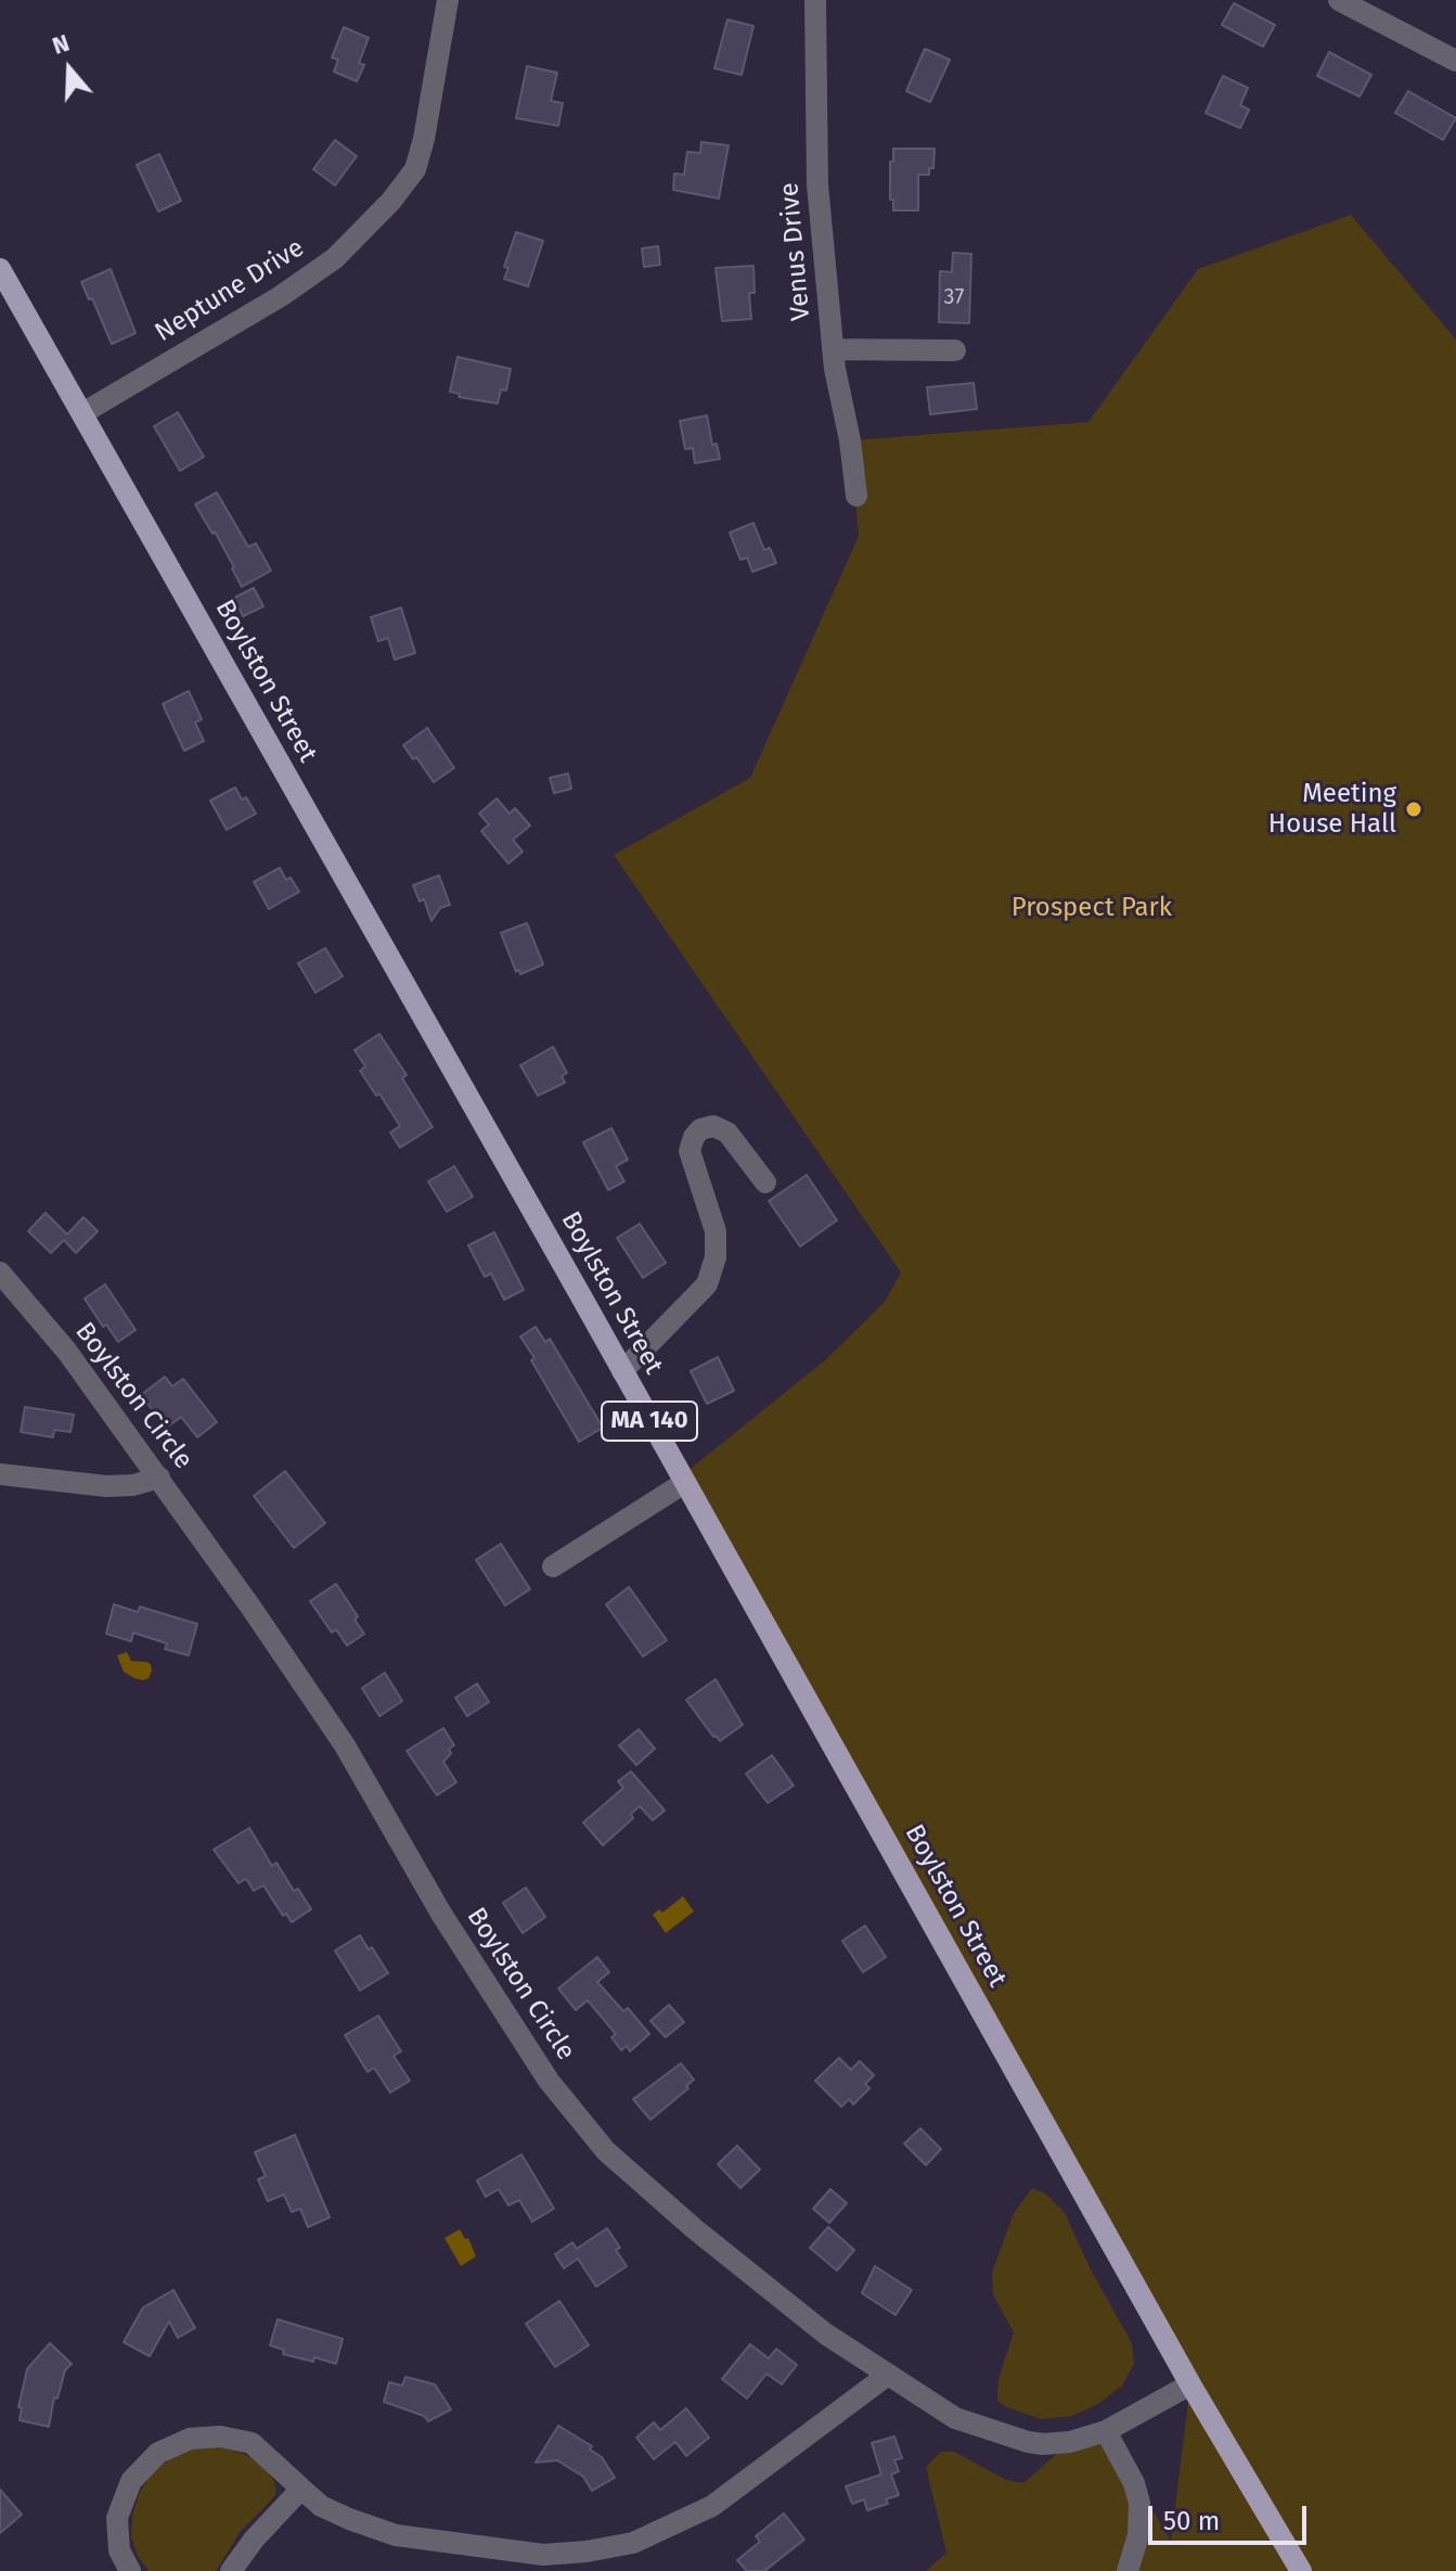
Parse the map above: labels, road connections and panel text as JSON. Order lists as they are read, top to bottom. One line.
{"streets":{"main road":["Boylston Street","MA 140"],"street":["Venus Drive","Neptune Drive","Boylston Circle"]},"crossings":[["Neptune Drive","Boylston Street"],["Boylston Street","Boylston Circle"]],"parks":["Prospect Park"],"places":["Meeting House Hall"],"house_numbers":["37"],"scale_bar":"50 m","north":"top"}
